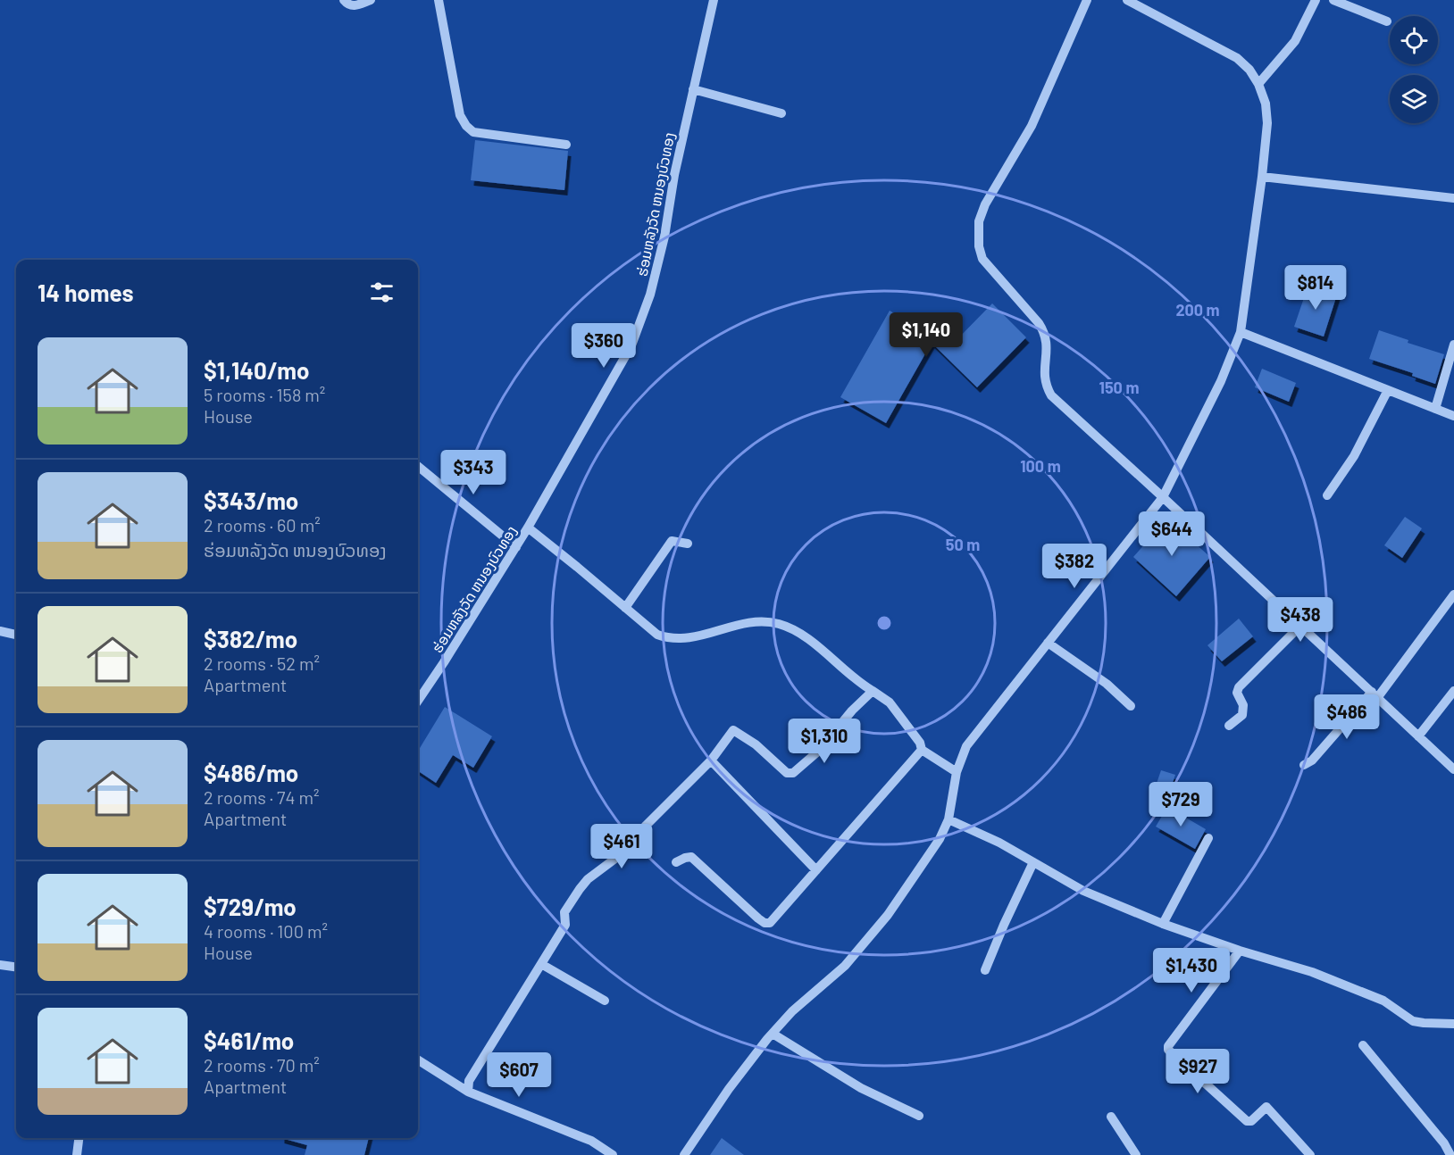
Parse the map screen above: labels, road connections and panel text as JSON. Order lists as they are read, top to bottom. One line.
{"streets":{"street":["ຮ່ອມຫລັງວັດ ຫນອງບົວທອງ"]},"page":{"heading":"14 homes","price":["$814","$1,140","$360","$343","$644","$382","$438","$486","$1,310","$729","$461","$1,430","$927","$607"],"list":[{"name":"$1,140/mo","note":"5 rooms · 158 m² · House"},{"name":"$343/mo","note":"2 rooms · 60 m² · ຮ່ອມຫລັງວັດ ຫນອງບົວທອງ"},{"name":"$382/mo","note":"2 rooms · 52 m² · Apartment"},{"name":"$486/mo","note":"2 rooms · 74 m² · Apartment"},{"name":"$729/mo","note":"4 rooms · 100 m² · House"},{"name":"$461/mo","note":"2 rooms · 70 m² · Apartment"}]},"rings":["200 m","150 m","100 m","50 m"]}
